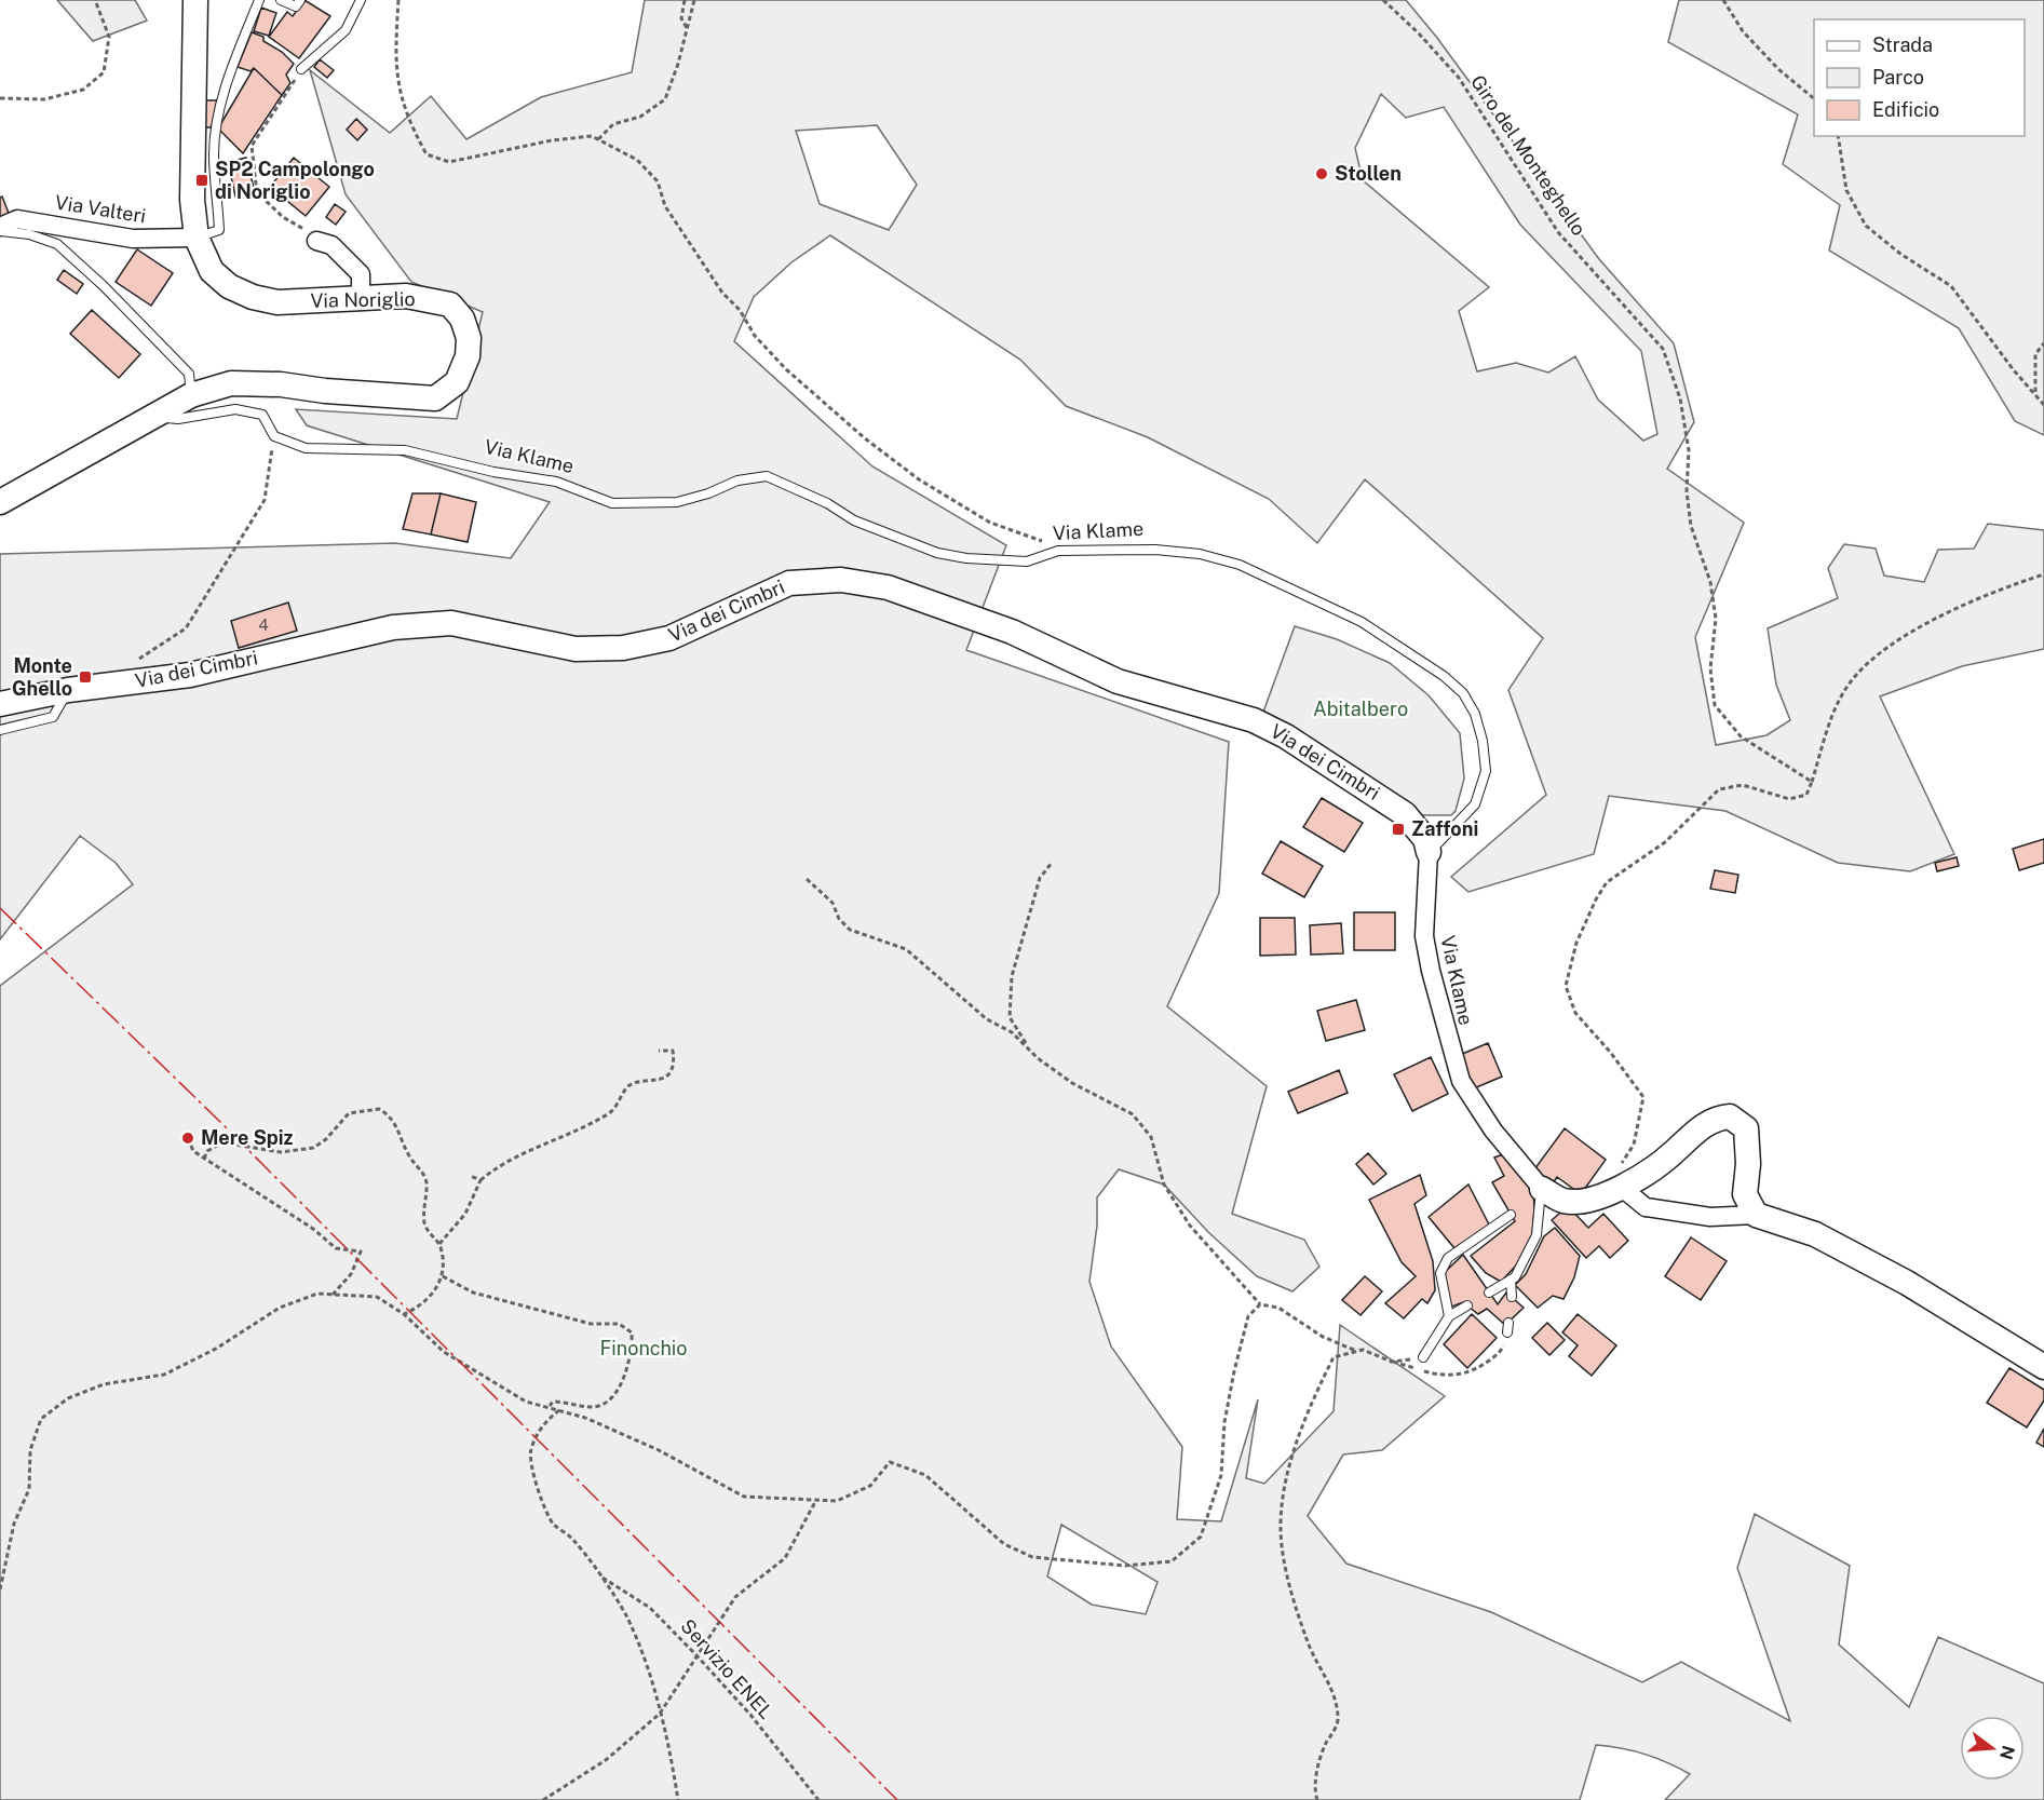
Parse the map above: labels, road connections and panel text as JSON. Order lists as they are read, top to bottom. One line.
{"streets":{"street":["Via Valteri","Via Noriglio","Via Klame","Via dei Cimbri"],"path":["Giro del Monteghello","Servizio ENEL"]},"crossings":[["Via Valteri","Via Noriglio"],["Via Noriglio","Via Klame"],["Via Klame","Via dei Cimbri"]],"parks":["Abitalbero","Finonchio"],"places":{"other":["Stollen","Mere Spiz"],"transit":["SP2 Campolongo di Noriglio","Monte Ghello","Zaffoni"]},"house_numbers":["4"],"legend":["Strada","Parco","Edificio"],"north":"right"}
